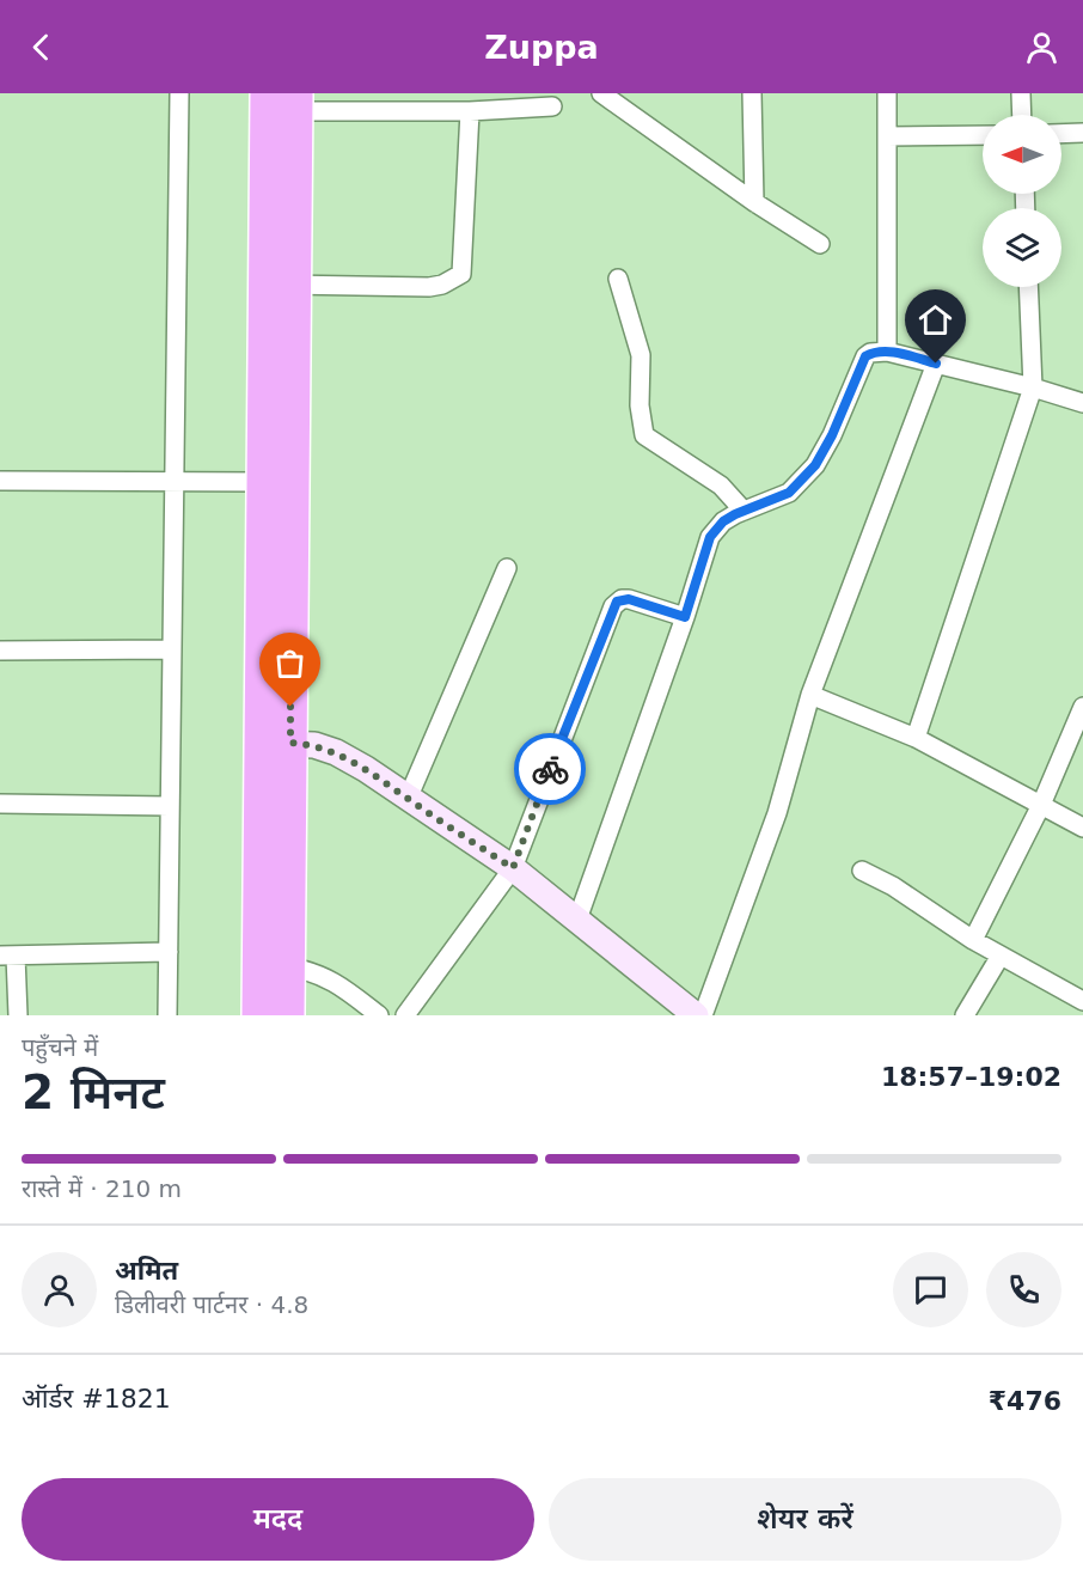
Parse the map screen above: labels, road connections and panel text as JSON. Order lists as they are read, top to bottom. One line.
{"north":"left","page":{"header":"Zuppa","heading":["2 मिनट","पहुँचने में","18:57–19:02"],"panel":["अमित","डिलीवरी पार्टनर · 4.8","ऑर्डर #1821","₹476"],"bar":"रास्ते में · 210 m","buttons":["मदद","शेयर करें"]}}
